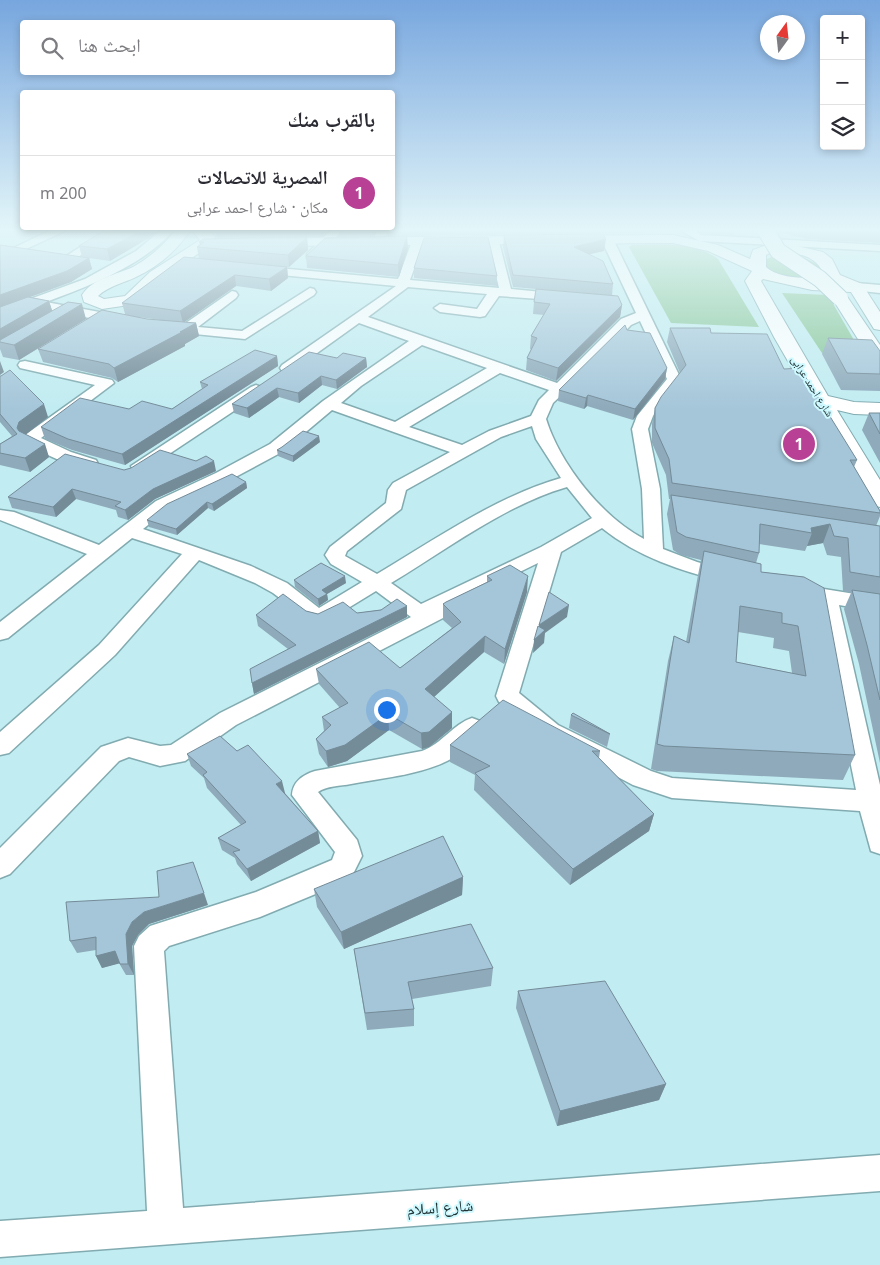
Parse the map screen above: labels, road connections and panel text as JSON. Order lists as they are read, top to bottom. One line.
{"streets":{"main road":["شارع احمد عرابى"],"street":["شارع إسلام"]},"north":"top","page":{"map_buttons":["+","−"],"search":"ابحث هنا","heading":"بالقرب منك","list":[{"mark":"1","name":"المصرية للاتصالات","note":"مكان · شارع احمد عرابى","value":"200 m"}],"pins":"1"}}
